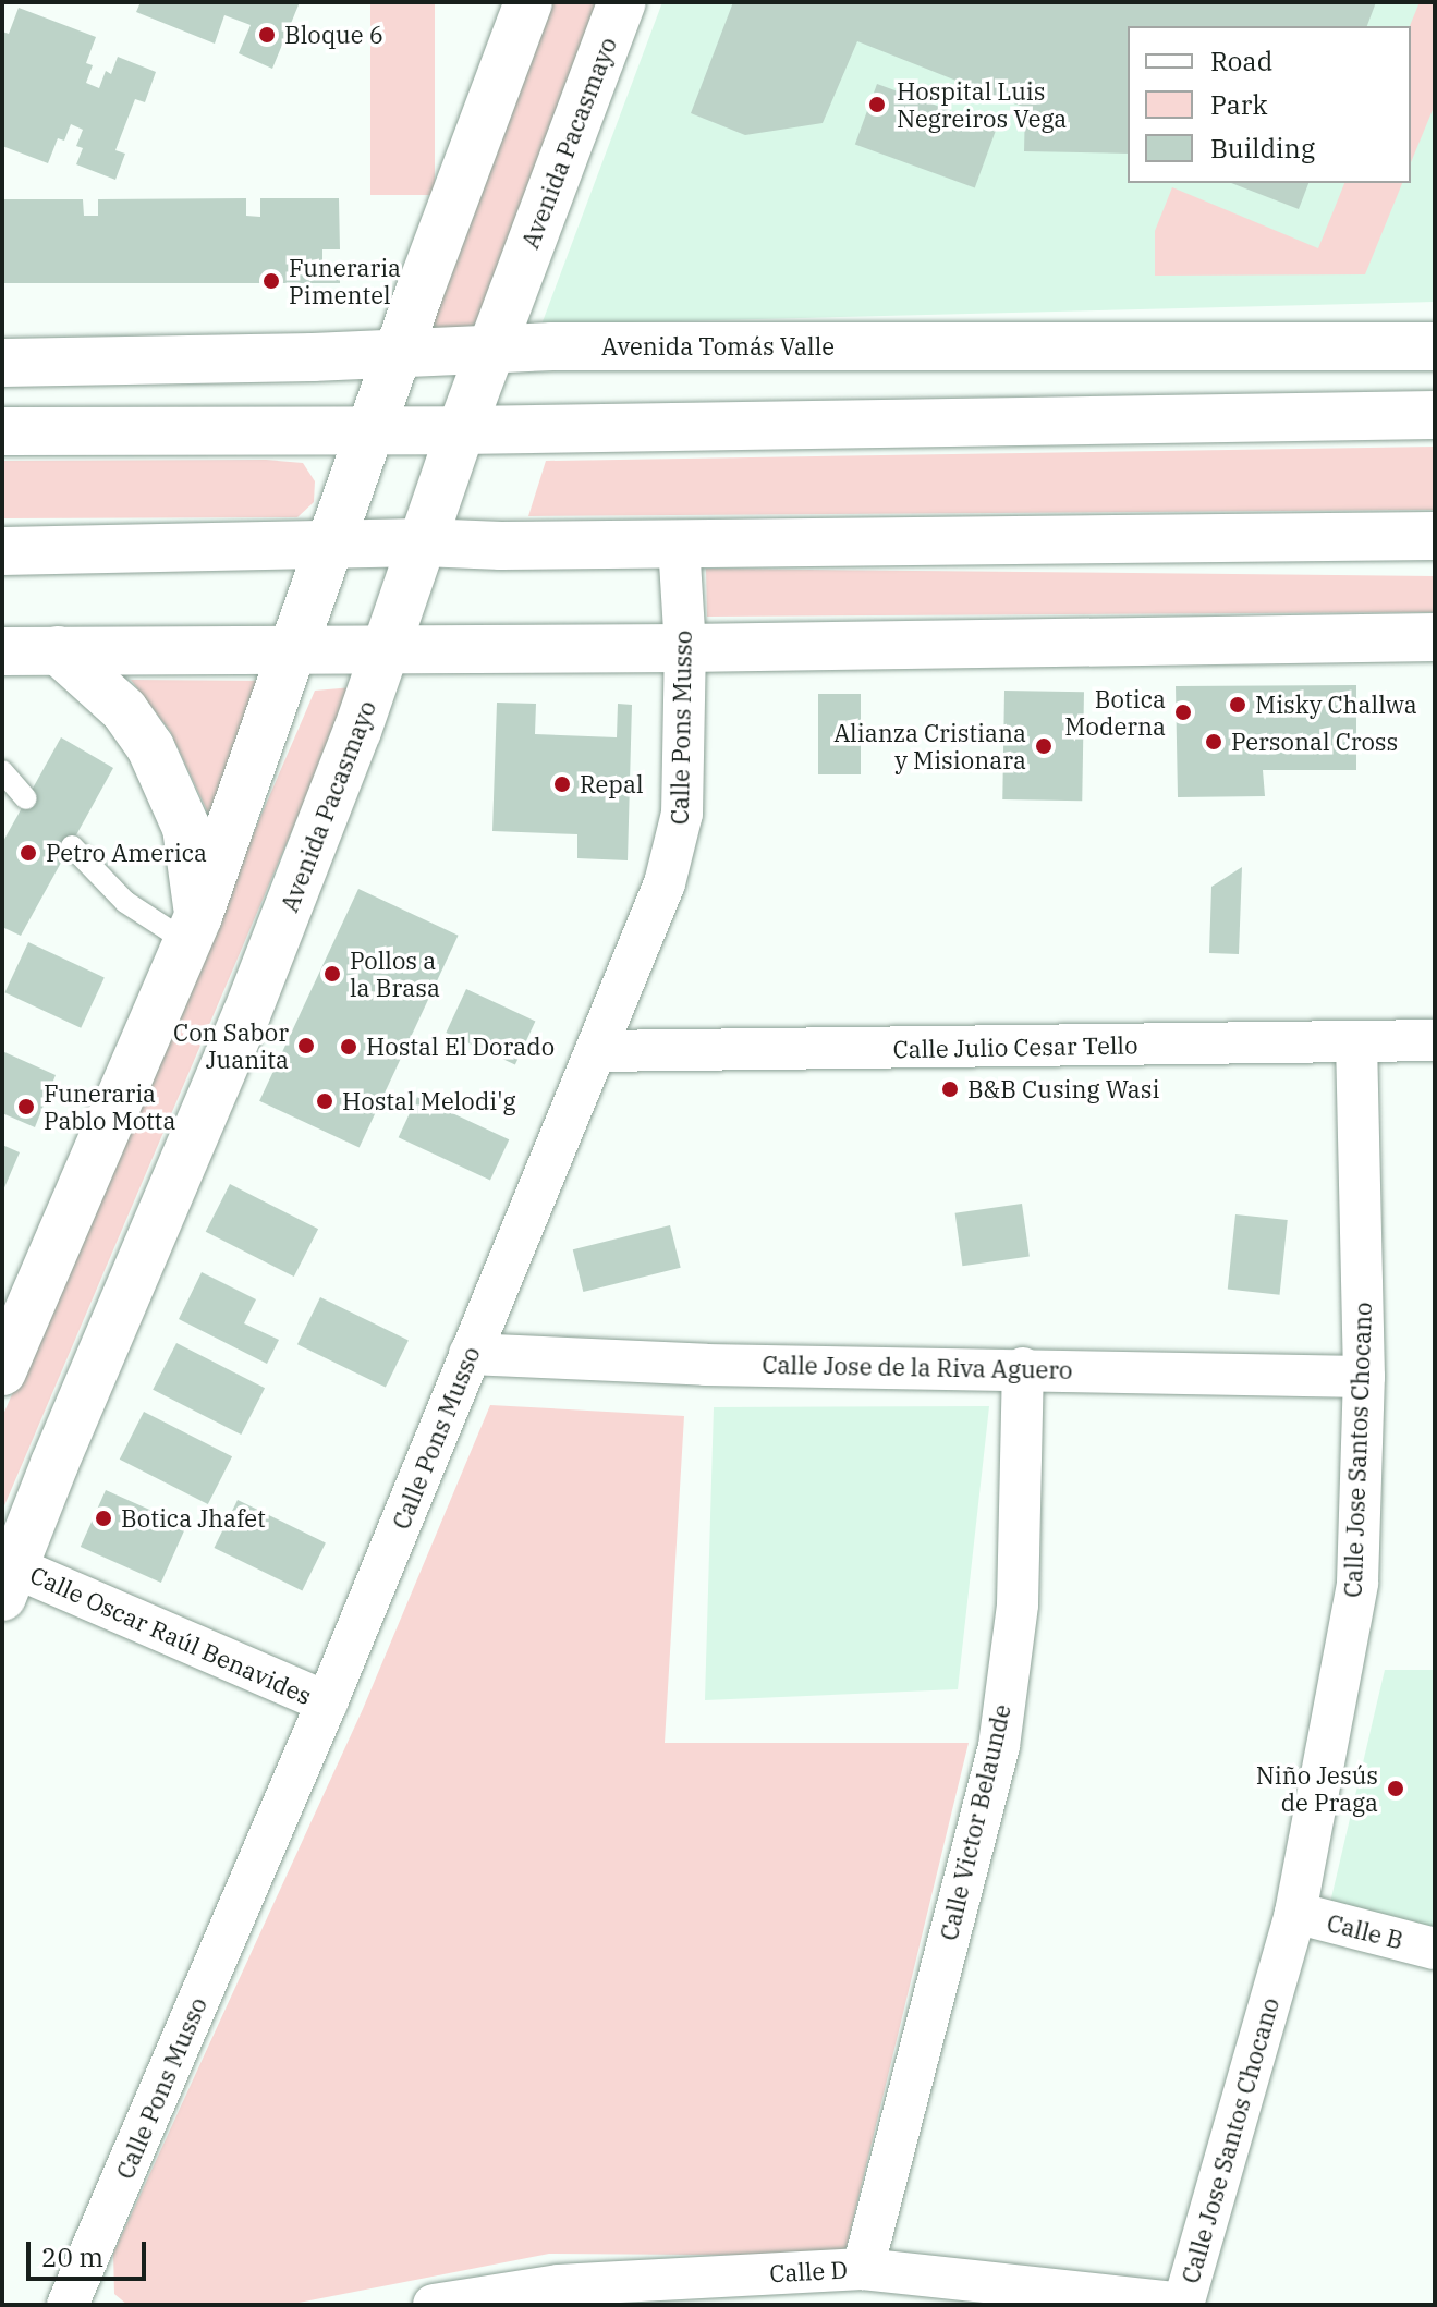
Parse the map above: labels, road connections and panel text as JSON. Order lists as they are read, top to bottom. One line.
{"streets":{"main road":["Avenida Pacasmayo","Avenida Tomás Valle"],"street":["Calle Pons Musso","Calle Julio Cesar Tello","Calle Jose de la Riva Aguero","Calle Jose Santos Chocano","Calle Oscar Raúl Benavides","Calle Victor Belaunde","Calle B","Calle D"]},"crossings":[["Avenida Pacasmayo","Avenida Tomás Valle"],["Avenida Pacasmayo","Calle Oscar Raúl Benavides"],["Calle Pons Musso","Calle Julio Cesar Tello"],["Calle Pons Musso","Calle Jose de la Riva Aguero"],["Calle Pons Musso","Calle Oscar Raúl Benavides"],["Calle Julio Cesar Tello","Calle Jose Santos Chocano"],["Calle Jose de la Riva Aguero","Calle Jose Santos Chocano"],["Calle Jose de la Riva Aguero","Calle Victor Belaunde"],["Calle Jose Santos Chocano","Calle B"],["Calle Jose Santos Chocano","Calle D"],["Calle Victor Belaunde","Calle D"]],"places":["Bloque 6","Hospital Luis Negreiros Vega","Funeraria Pimentel","Misky Challwa","Botica Moderna","Personal Cross","Alianza Cristiana y Misionara","Repal","Petro America","Pollos a la Brasa","Con Sabor Juanita","Hostal El Dorado","B&B Cusing Wasi","Hostal Melodi'g","Funeraria Pablo Motta","Botica Jhafet","Niño Jesús de Praga"],"legend":["Road","Park","Building"],"scale_bar":"20 m"}
